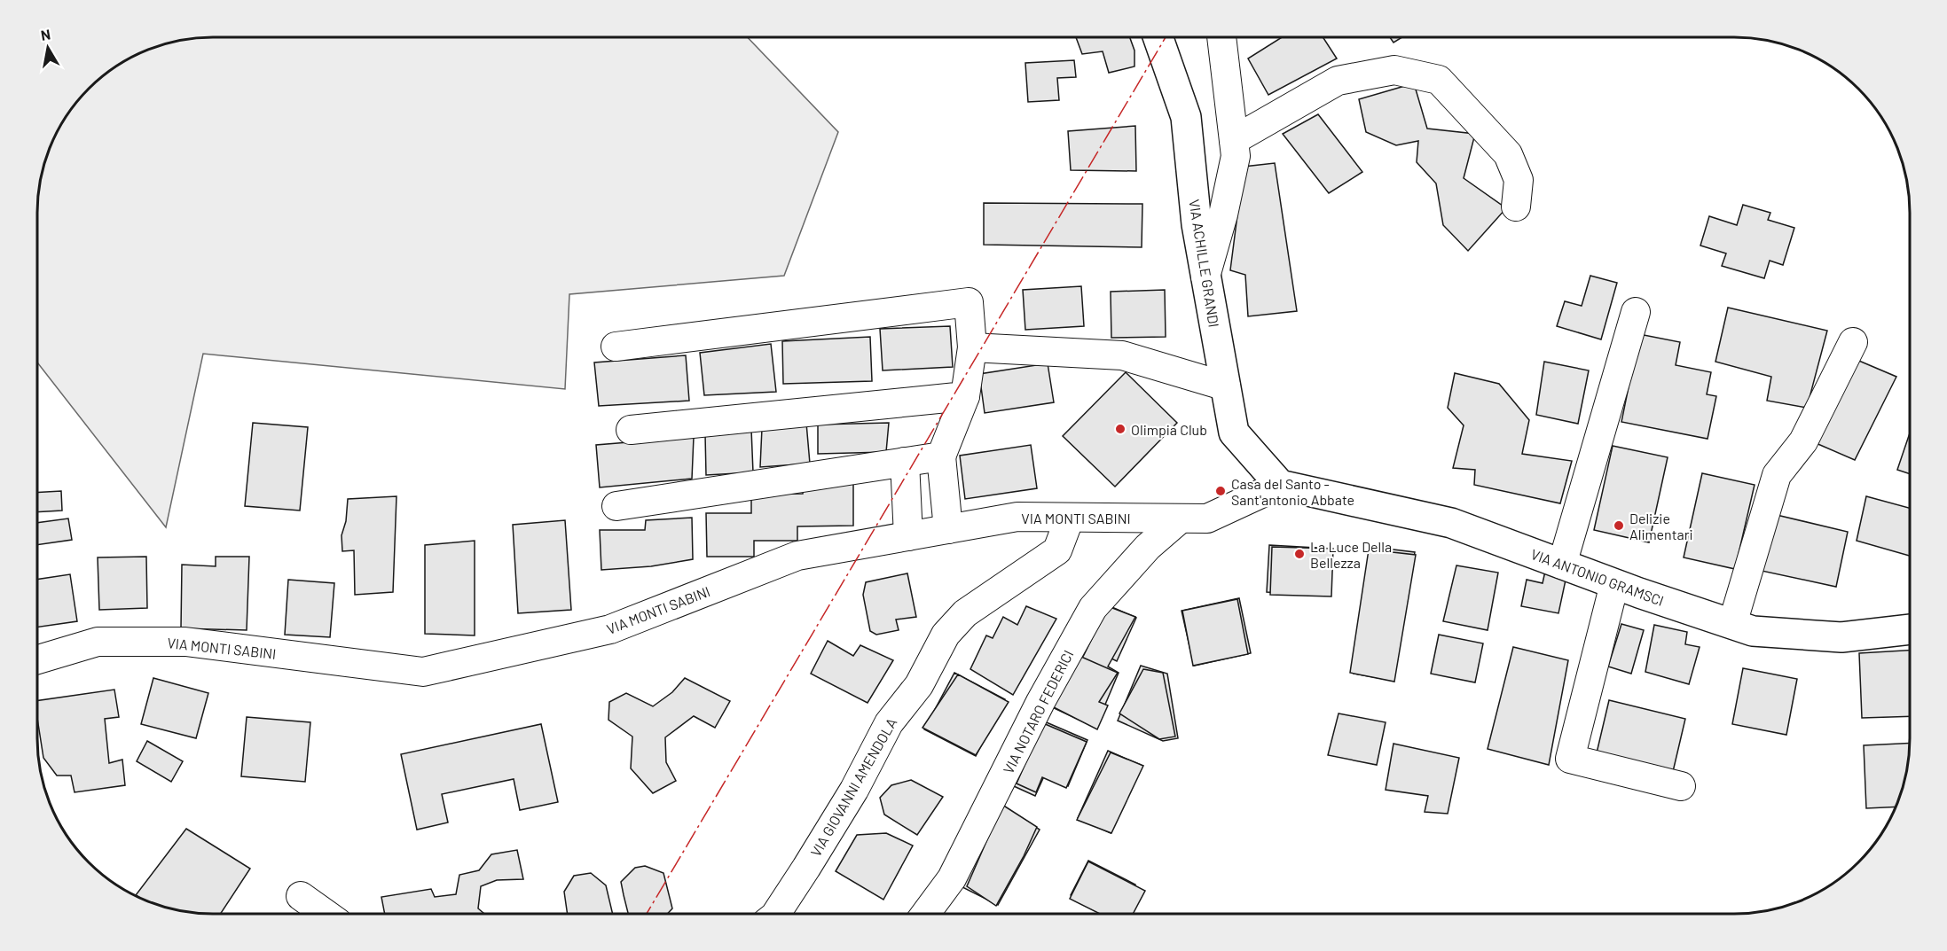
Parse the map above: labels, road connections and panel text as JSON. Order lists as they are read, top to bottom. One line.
{"streets":{"main road":["VIA ACHILLE GRANDI","VIA ANTONIO GRAMSCI"],"street":["VIA MONTI SABINI","VIA NOTARO FEDERICI","VIA GIOVANNI AMENDOLA"]},"crossings":[["VIA ACHILLE GRANDI","VIA MONTI SABINI"],["VIA ACHILLE GRANDI","VIA ANTONIO GRAMSCI"],["VIA MONTI SABINI","VIA ANTONIO GRAMSCI"],["VIA MONTI SABINI","VIA NOTARO FEDERICI"],["VIA MONTI SABINI","VIA GIOVANNI AMENDOLA"]],"places":["Olimpia Club","Casa del Santo - Sant'antonio Abbate","Delizie Alimentari","La Luce Della Bellezza"],"north":"top"}
